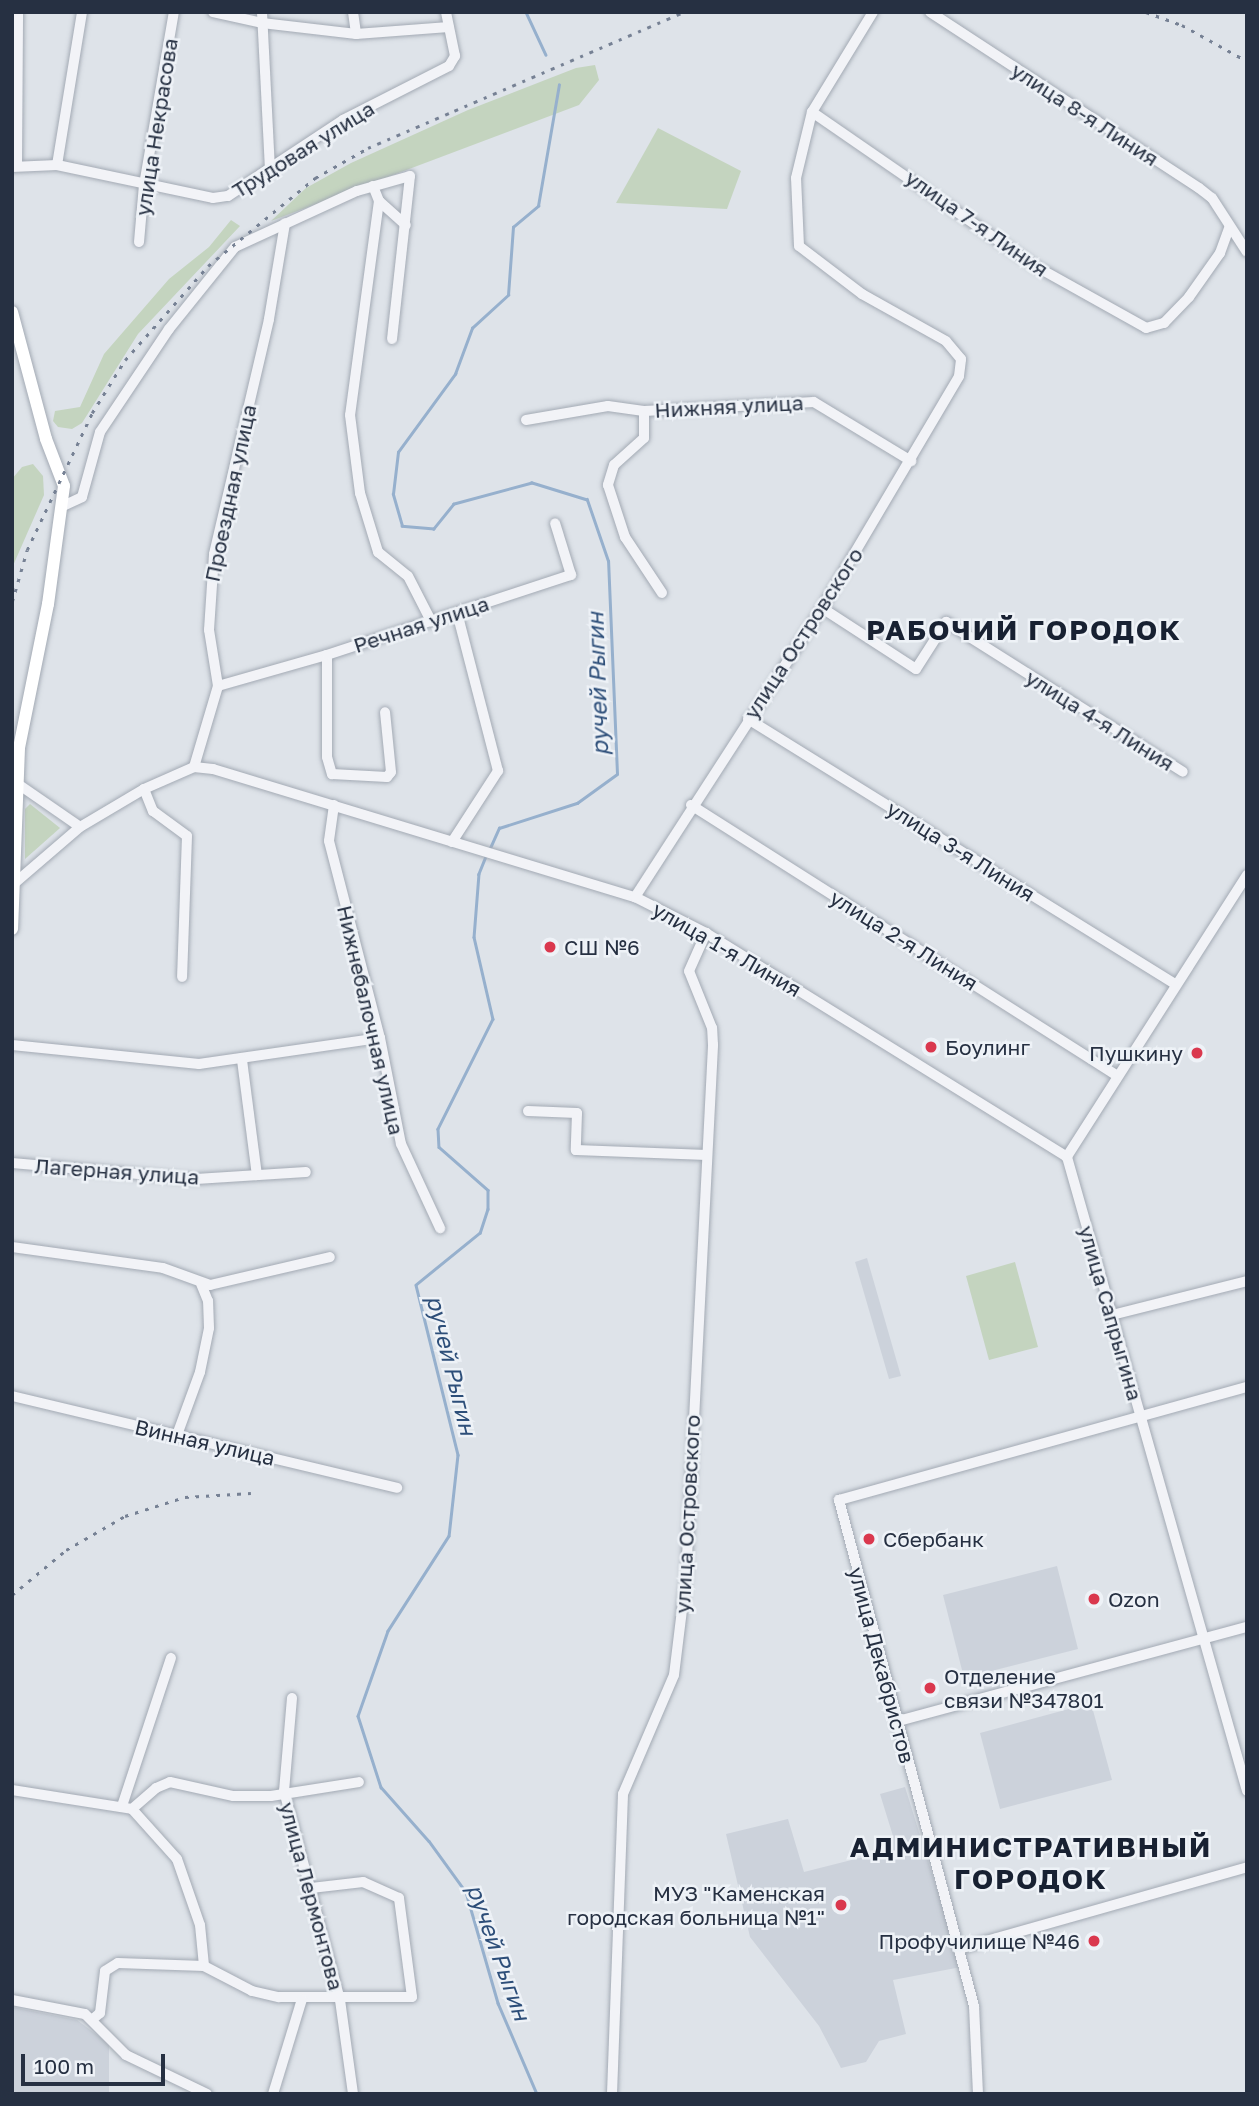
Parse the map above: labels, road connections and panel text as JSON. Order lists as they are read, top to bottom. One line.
{"streets":{"street":["улица 8-я Линия","улица Некрасова","Трудовая улица","улица 7-я Линия","Нижняя улица","Проездная улица","Речная улица","улица Островского","улица 4-я Линия","улица 3-я Линия","улица 2-я Линия","улица 1-я Линия","Нижнебалочная улица","Лагерная улица","улица Сапрыгина","Винная улица","улица Декабристов","улица Лермонтова"]},"crossings":[["улица 8-я Линия","улица 7-я Линия"],["улица Некрасова","Трудовая улица"],["улица 7-я Линия","улица Островского"],["Нижняя улица","улица Островского"],["Проездная улица","Речная улица"],["Проездная улица","улица 1-я Линия"],["улица Островского","улица 4-я Линия"],["улица Островского","улица 3-я Линия"],["улица Островского","улица 2-я Линия"],["улица Островского","улица 1-я Линия"],["улица 1-я Линия","Нижнебалочная улица"],["улица 1-я Линия","улица Сапрыгина"],["улица Сапрыгина","улица Декабристов"]],"districts":["РАБОЧИЙ ГОРОДОК","АДМИНИСТРАТИВНЫЙ ГОРОДОК"],"water":["ручей Рыгин"],"places":["СШ №6","Боулинг","Пушкину","Сбербанк","Ozon","Отделение связи №347801","МУЗ \"Каменская городская больница №1\"","Профучилище №46"],"scale_bar":"100 m"}
